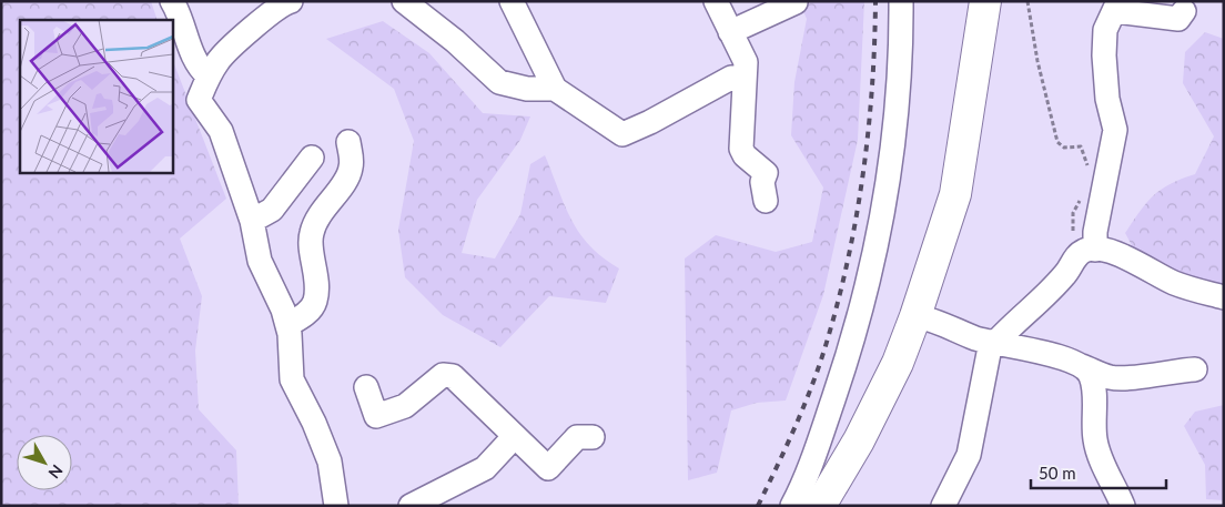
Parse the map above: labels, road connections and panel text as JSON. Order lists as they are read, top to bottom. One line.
{"scale_bar":"50 m","north":"bottom right"}
